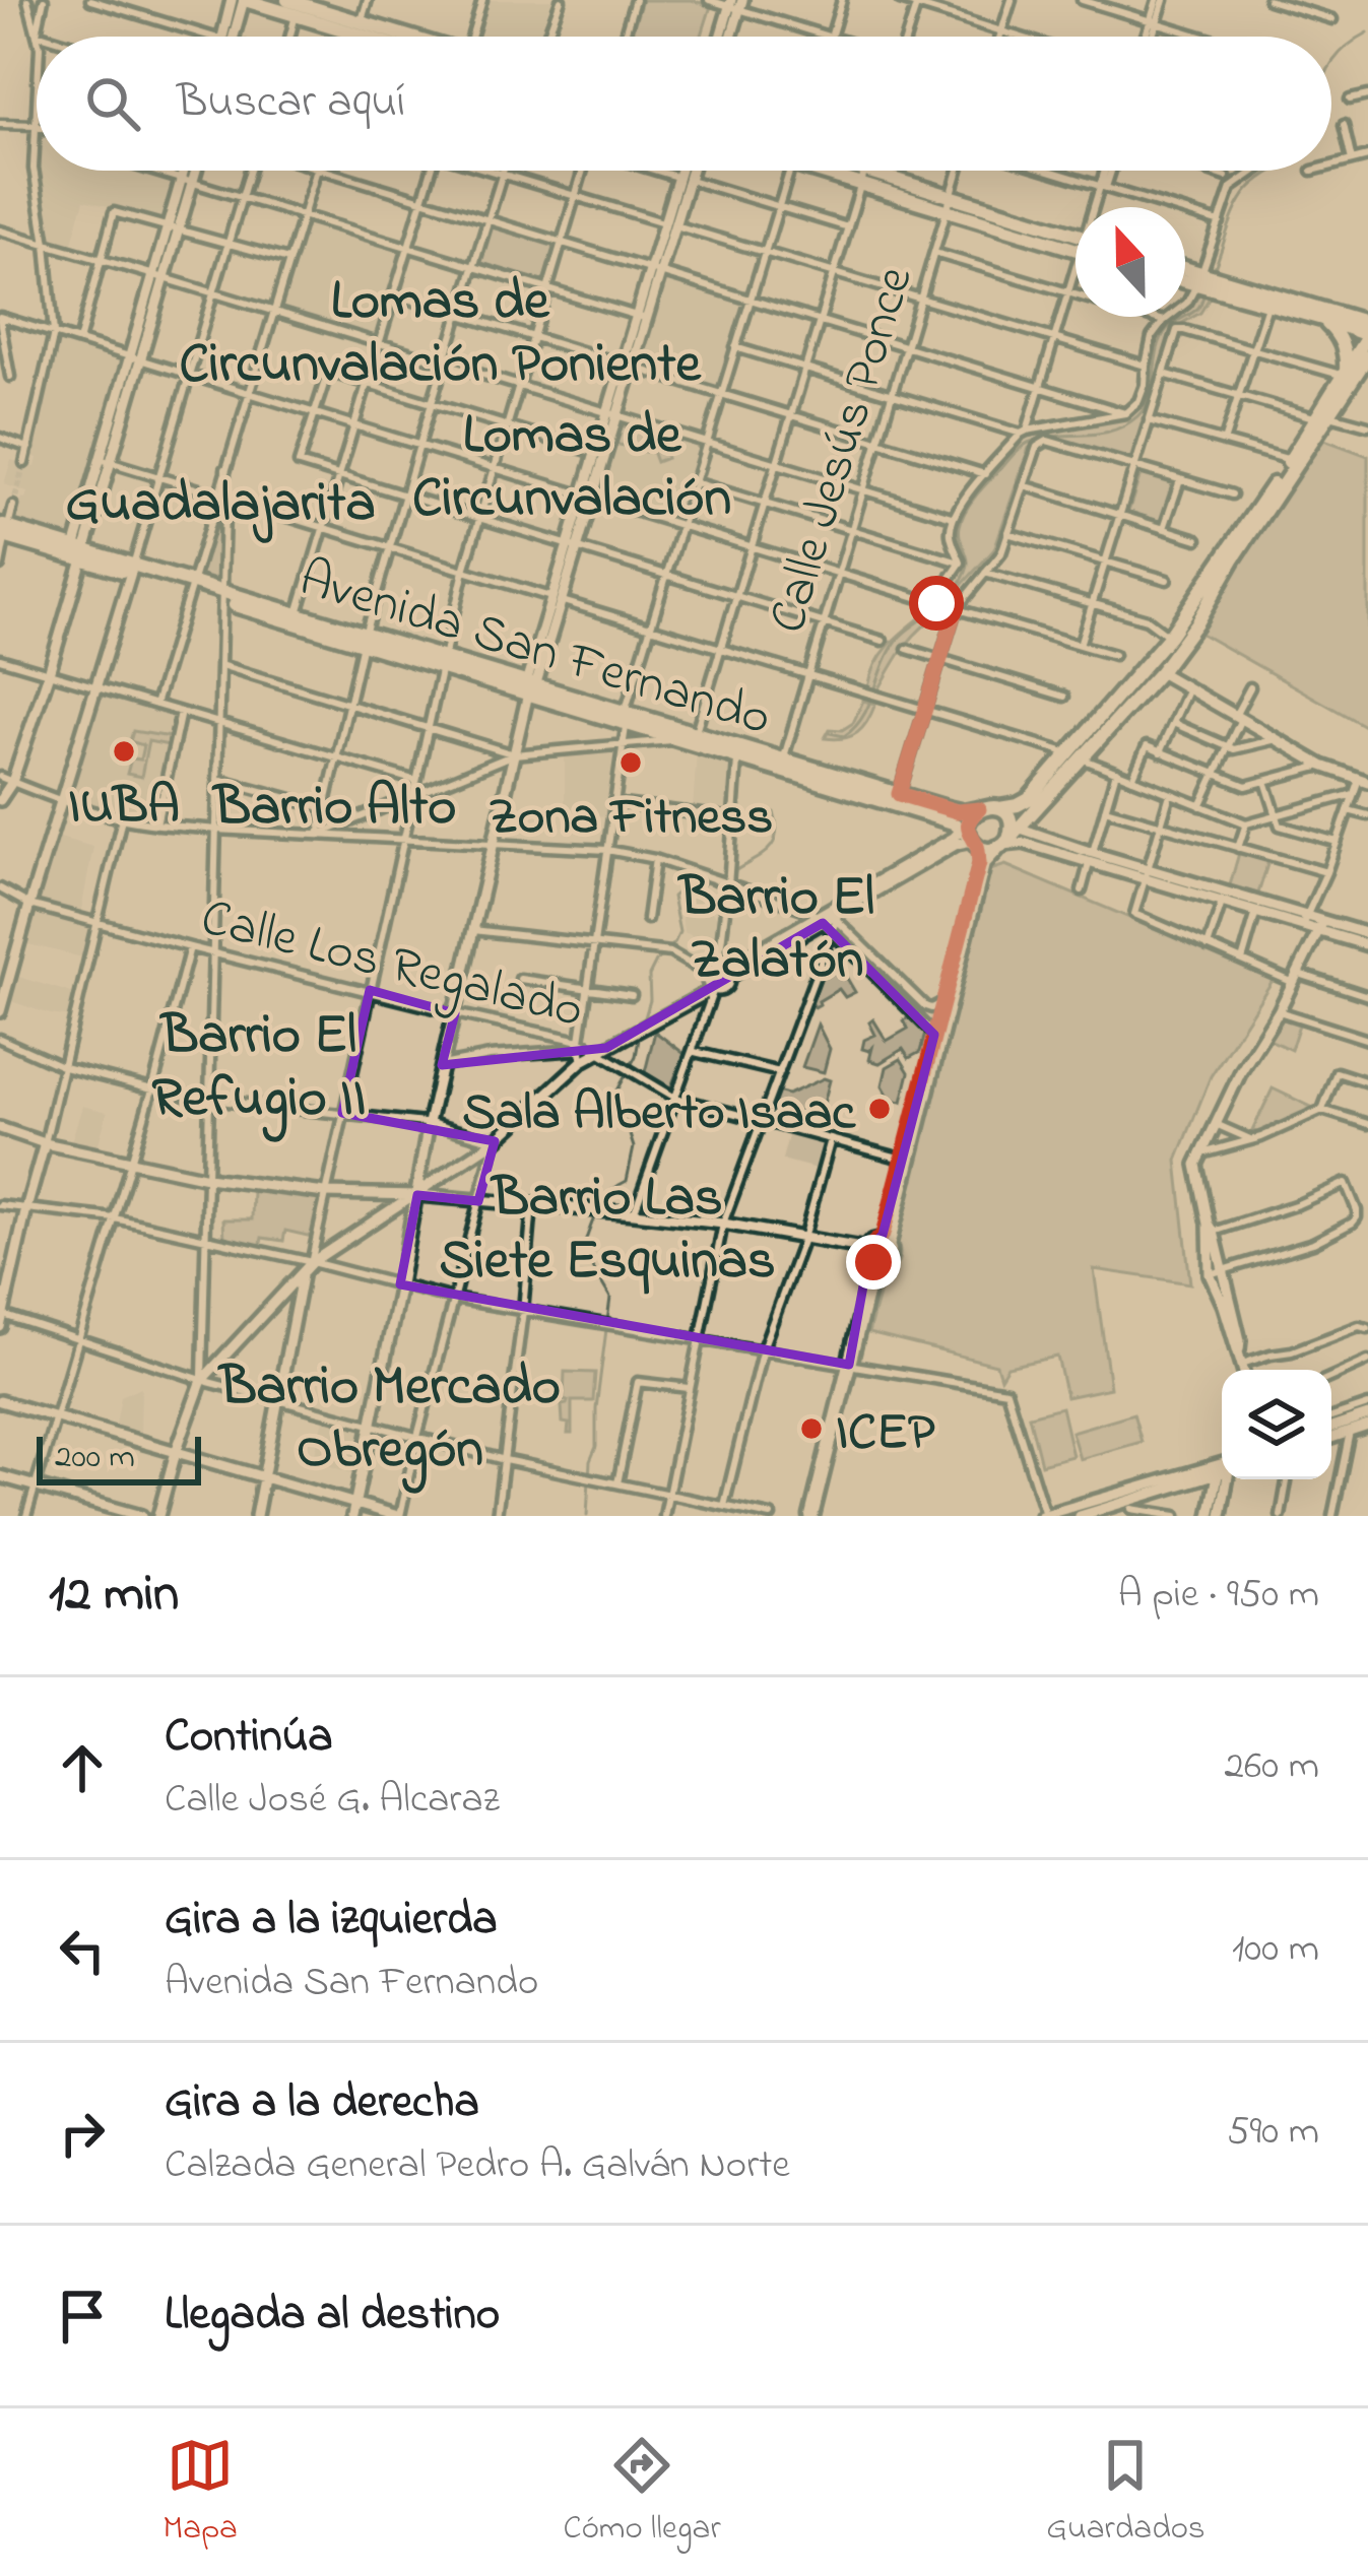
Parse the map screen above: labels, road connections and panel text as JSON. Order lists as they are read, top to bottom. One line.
{"streets":{"main road":["Avenida San Fernando"],"street":["Calle Jesús Ponce","Calle Los Regalado"]},"crossings":[["Calle Jesús Ponce","Avenida San Fernando"]],"districts":["Lomas de Circunvalación Poniente","Lomas de Circunvalación","Guadalajarita","Barrio Alto","Barrio El Zalatón","Barrio El Refugio II","Barrio Las Siete Esquinas","Barrio Mercado Obregón"],"places":["IUBA","Zona Fitness","Sala Alberto Isaac","ICEP"],"scale_bar":"200 m","north":"top","page":{"search":"Buscar aquí","scale":"200 m","heading":["12 min","A pie · 950 m"],"list":[["Continúa","Calle José G. Alcaraz","260 m"],["Gira a la izquierda","Avenida San Fernando","100 m"],["Gira a la derecha","Calzada General Pedro A. Galván Norte","590 m"],"Llegada al destino"],"nav":["Mapa","Cómo llegar","Guardados"]}}
